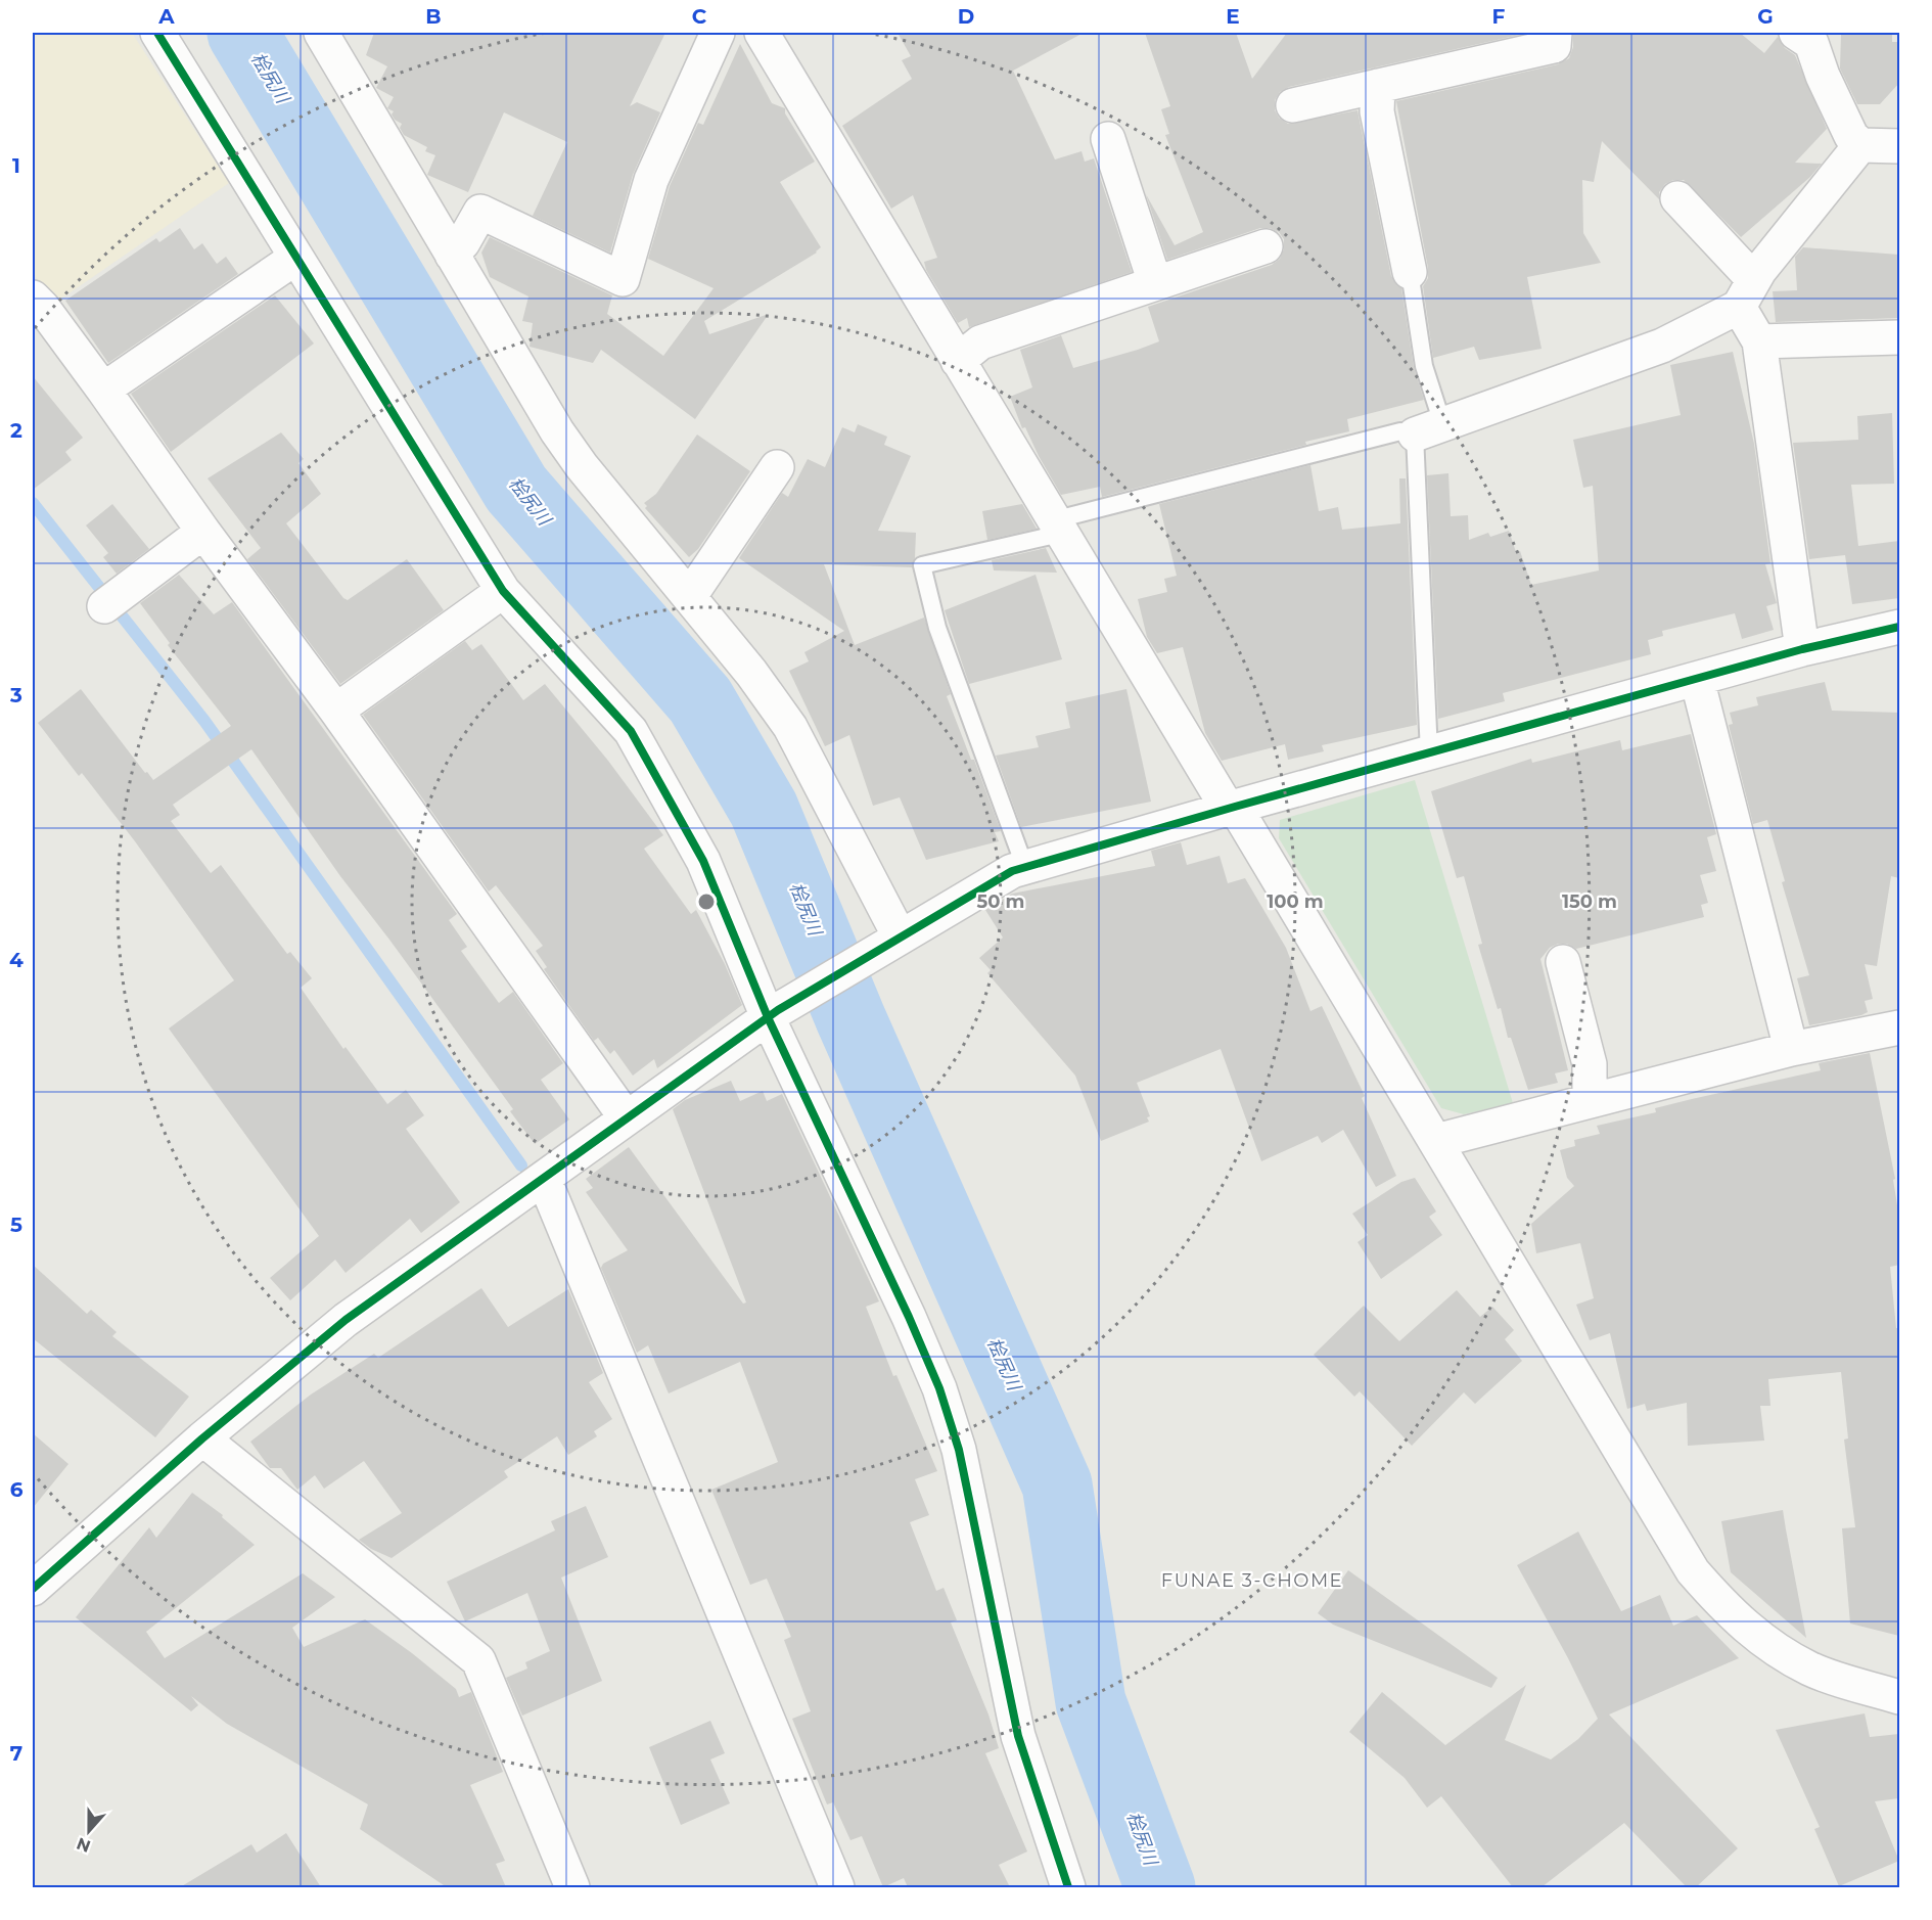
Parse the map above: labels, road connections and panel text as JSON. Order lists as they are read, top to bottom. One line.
{"districts":["FUNAE 3-CHOME"],"water":["桧尻川"],"north":"bottom","grid":{"columns":["A","B","C","D","E","F","G"],"rows":["1","2","3","4","5","6","7"]},"rings":["50 m","100 m","150 m"]}
